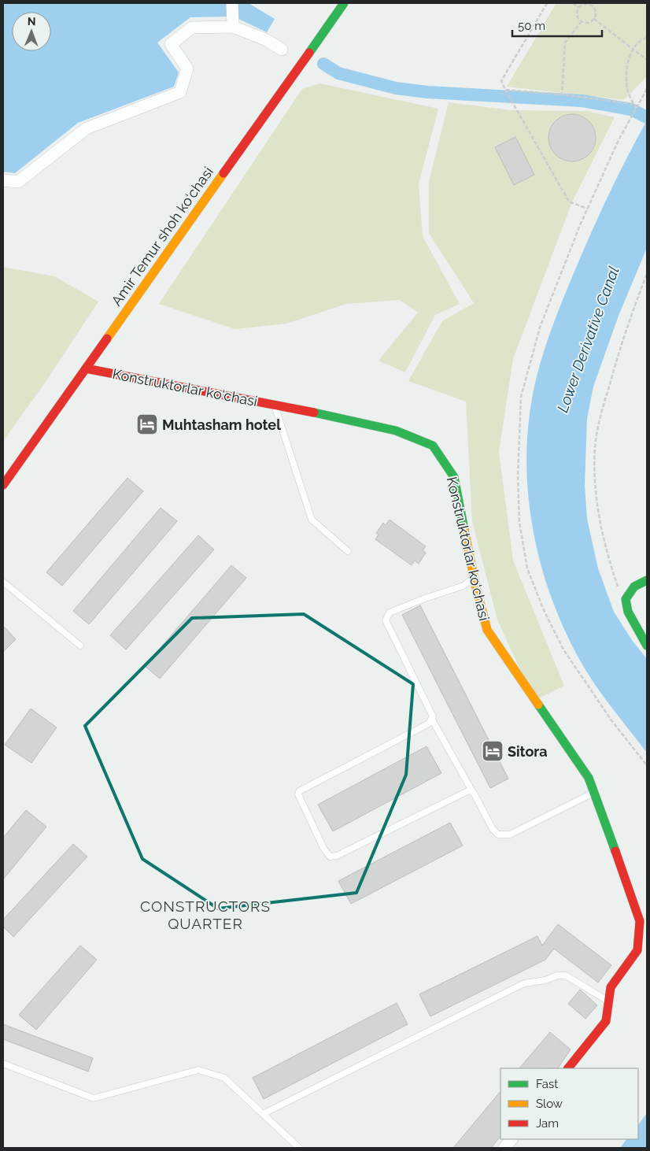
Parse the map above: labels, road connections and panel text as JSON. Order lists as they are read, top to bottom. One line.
{"streets":{"street":["Amir Temur shoh ko‘chasi","Konstruktorlar ko‘chasi"]},"crossings":[["Amir Temur shoh ko‘chasi","Konstruktorlar ko‘chasi"]],"districts":["CONSTRUCTORS QUARTER"],"water":["Lower Derivative Canal"],"places":{"hotel":["Muhtasham hotel","Sitora"]},"legend":["Fast","Slow","Jam"],"scale_bar":"50 m","north":"top"}
